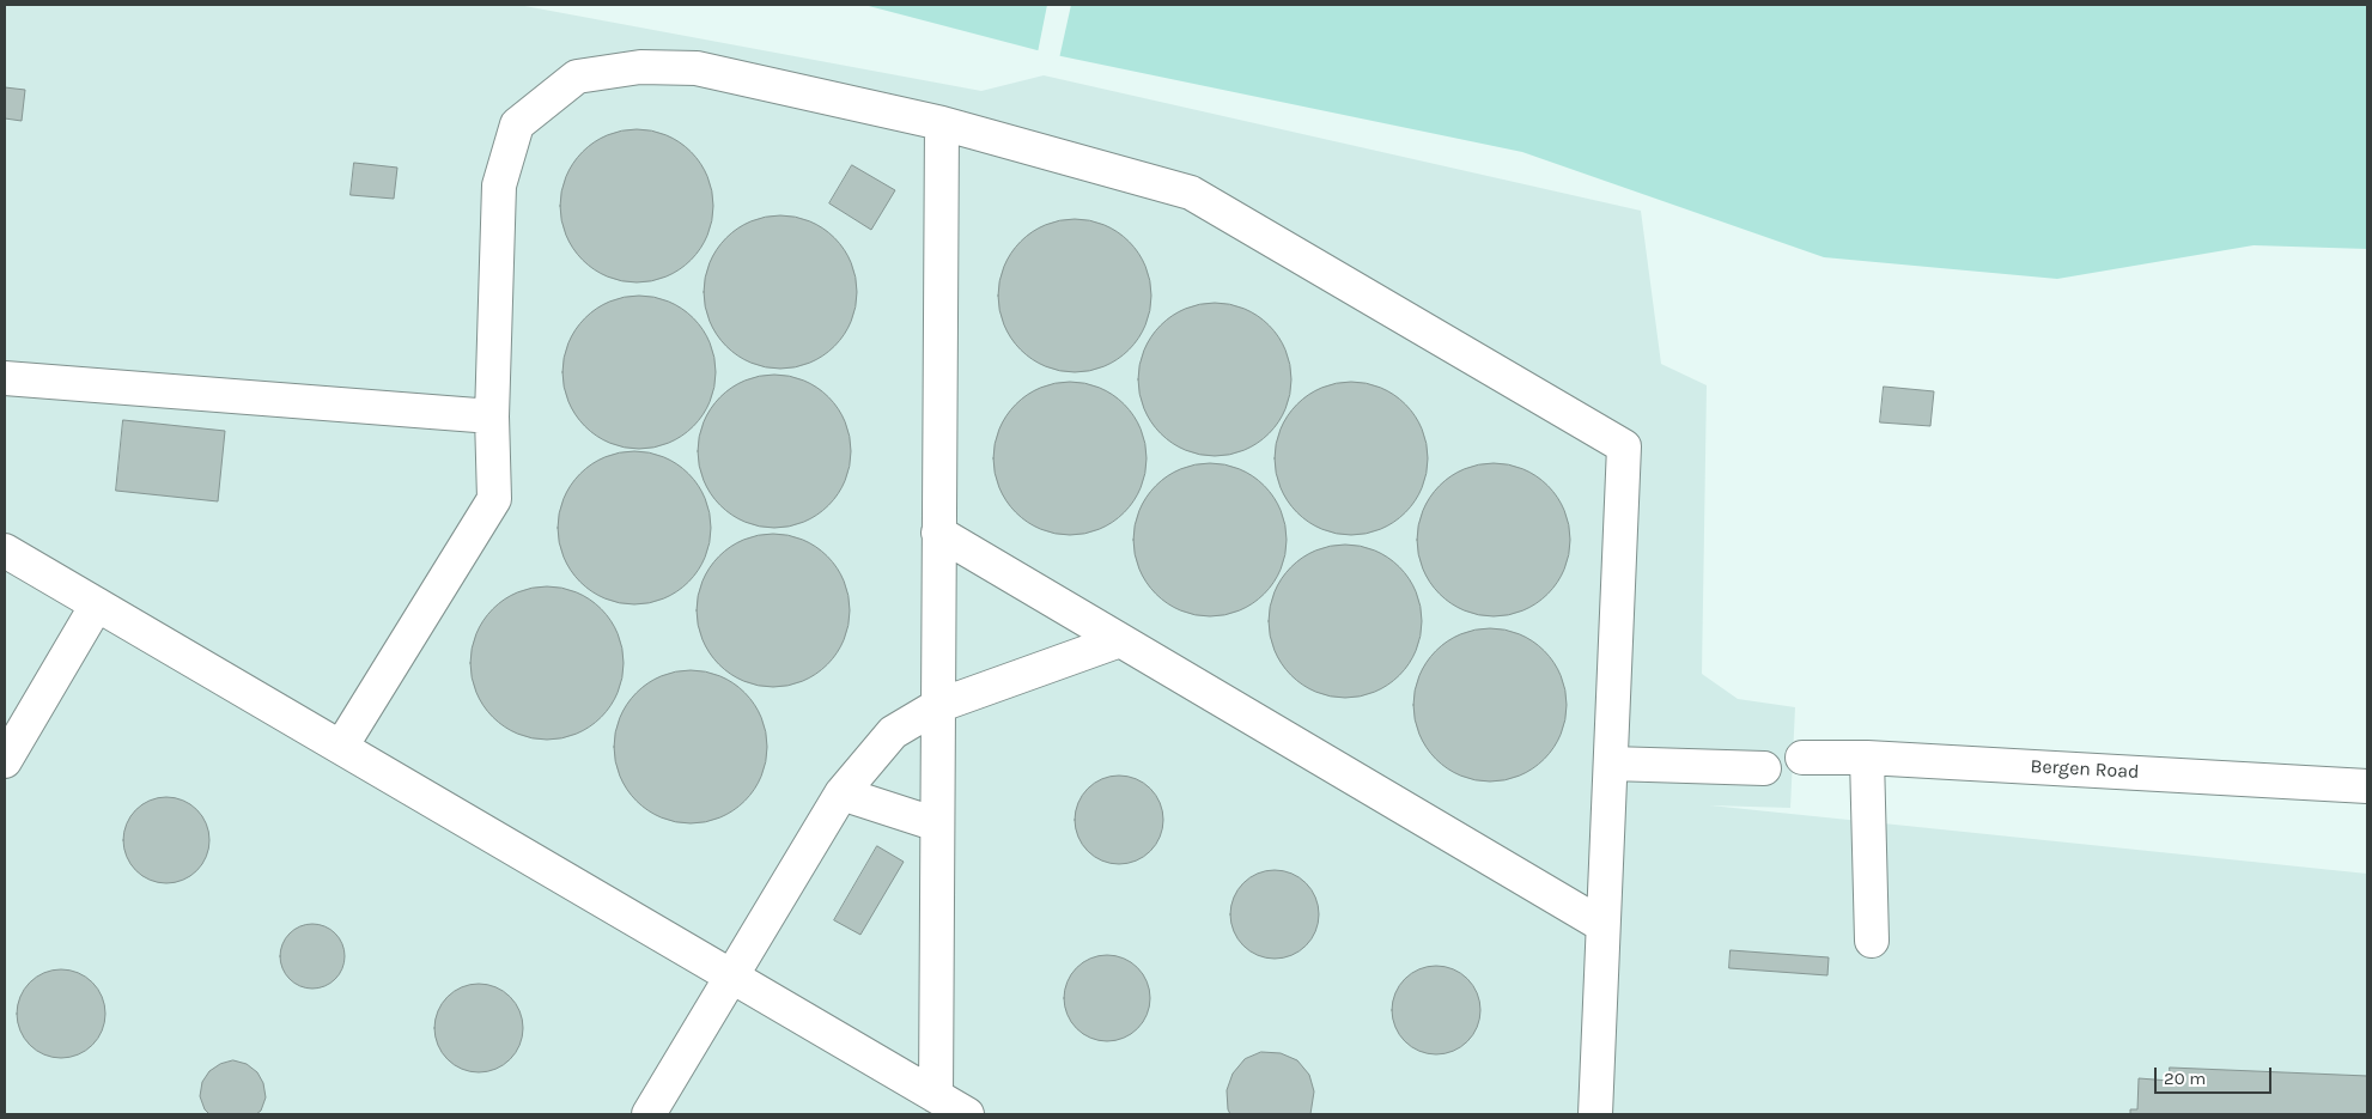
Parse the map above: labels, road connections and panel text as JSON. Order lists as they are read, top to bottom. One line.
{"streets":{"street":["Bergen Road"]},"scale_bar":"20 m"}
